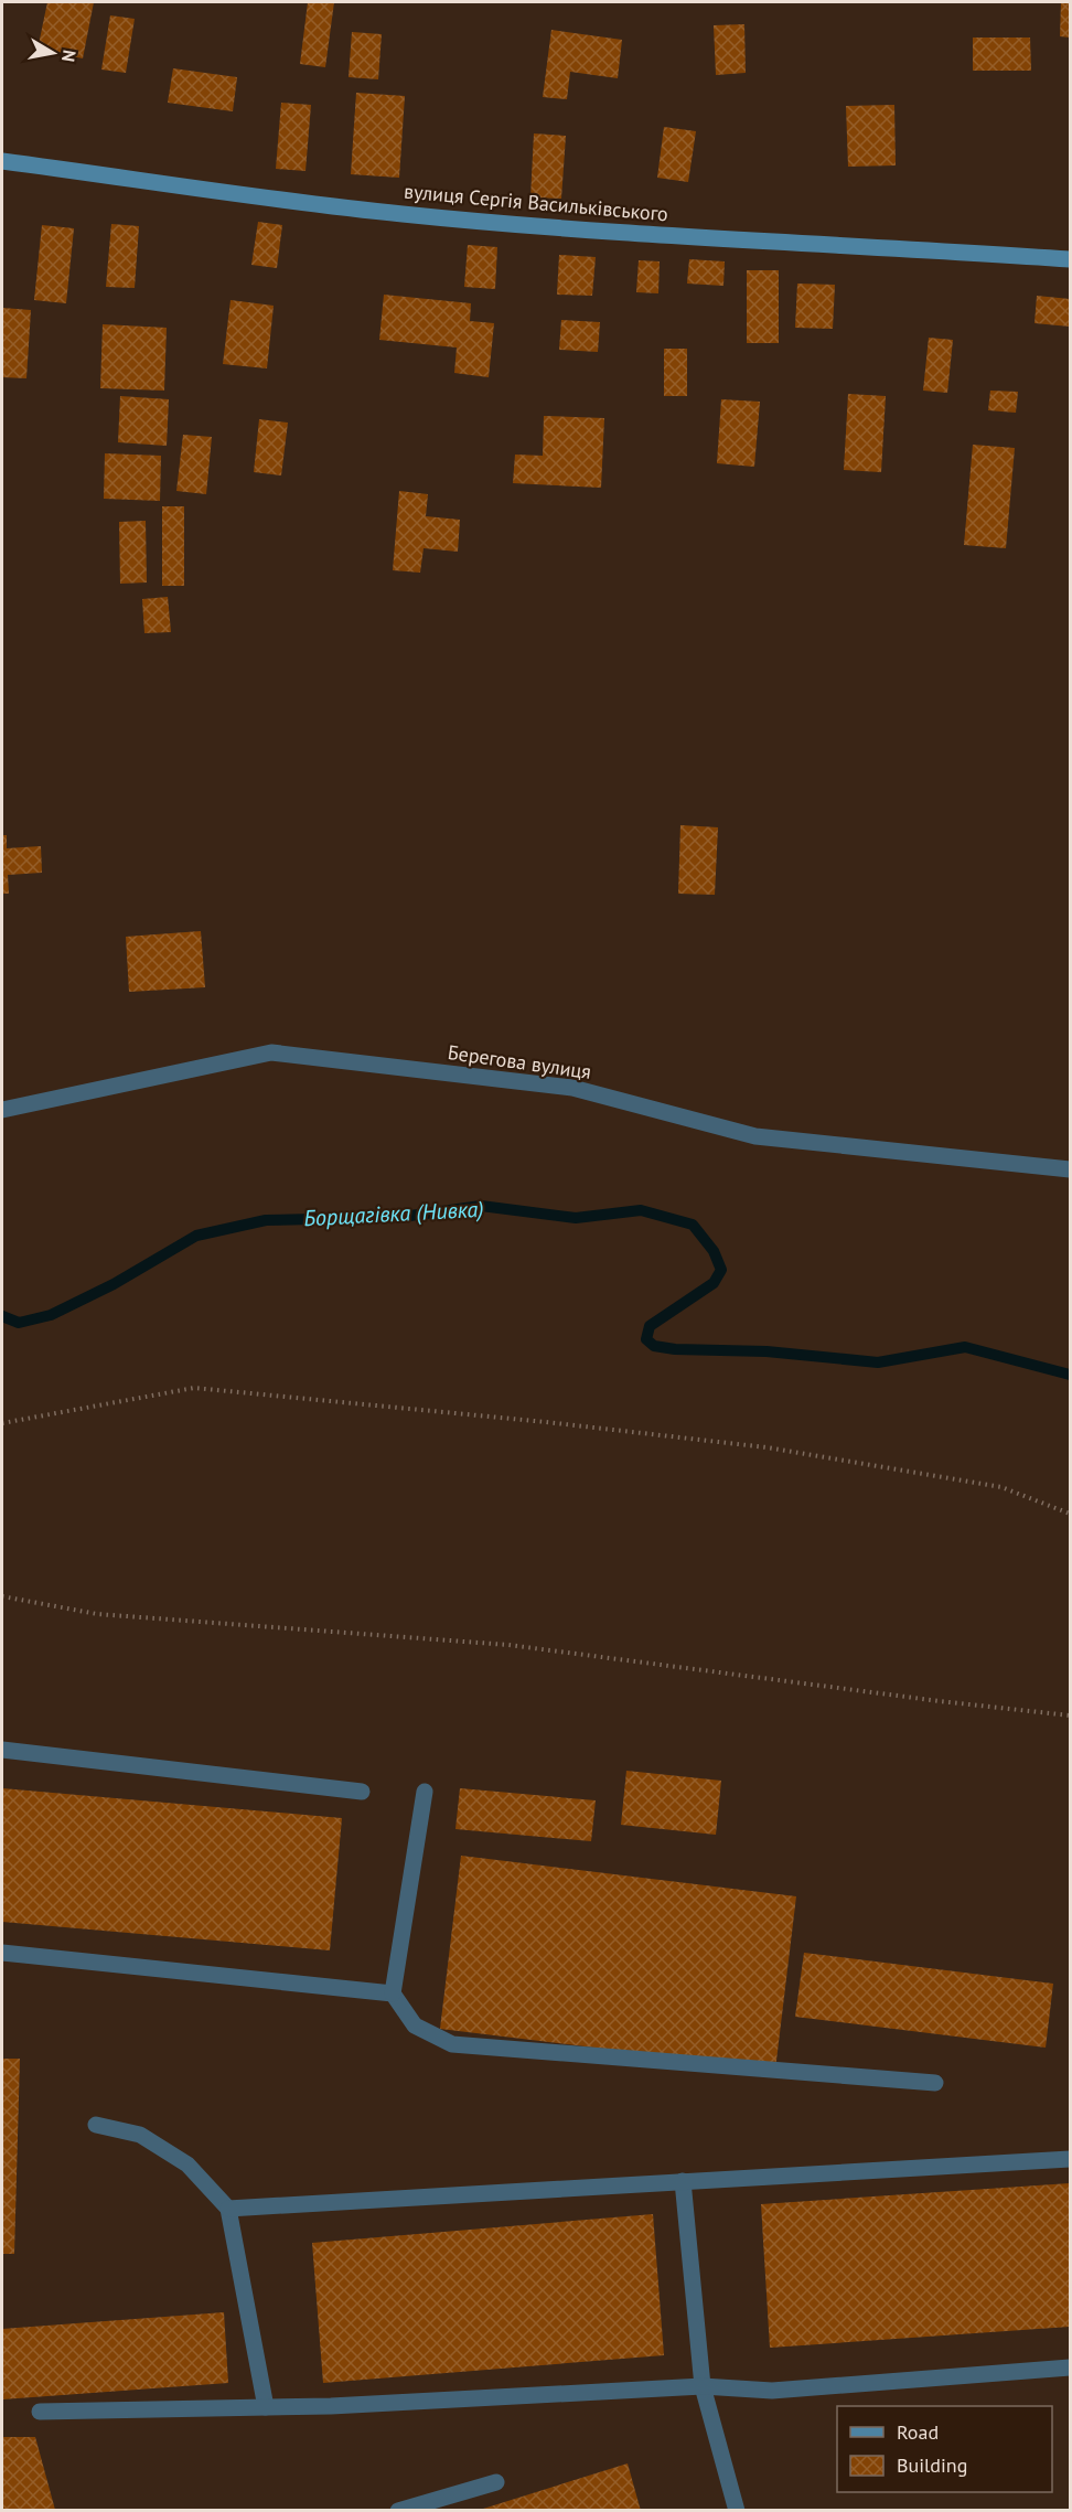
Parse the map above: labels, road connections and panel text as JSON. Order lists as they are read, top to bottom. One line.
{"streets":{"street":["вулиця Сергія Васильківського","Берегова вулиця"]},"water":["Борщагівка (Нивка)"],"legend":["Road","Building"],"north":"right"}
